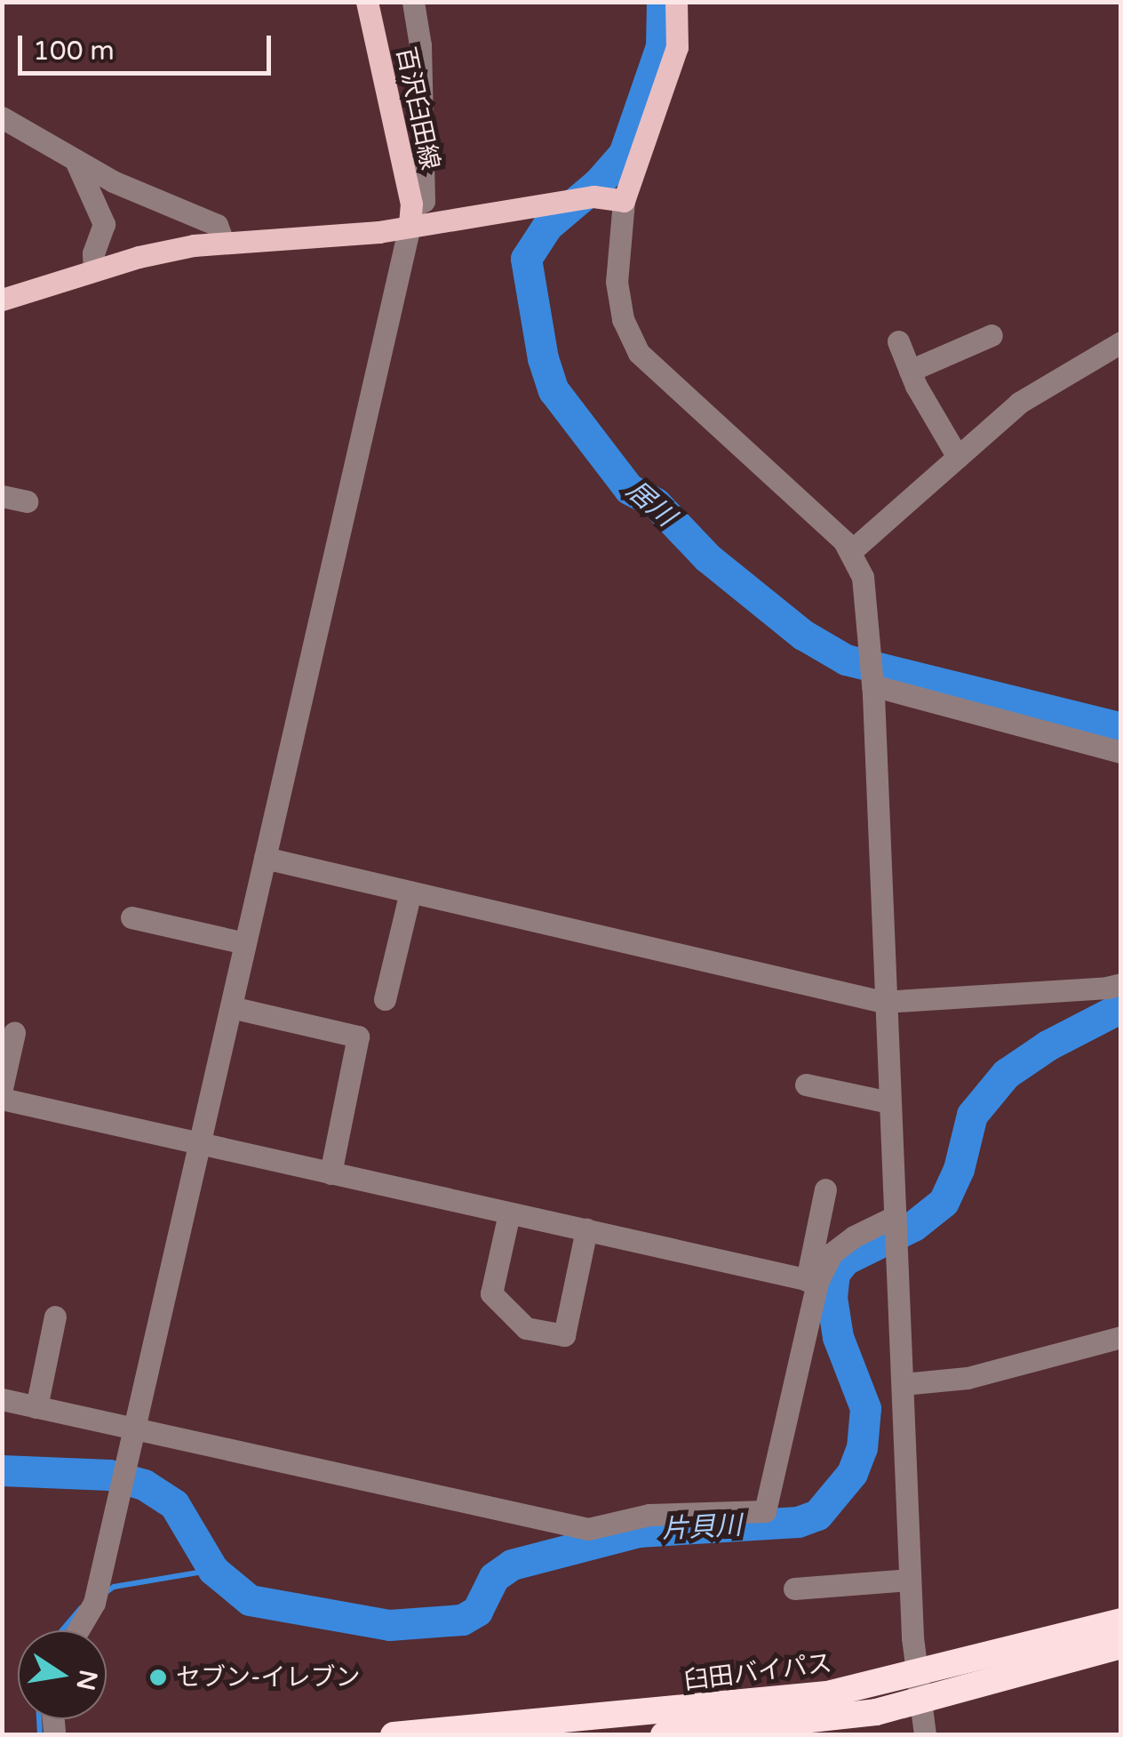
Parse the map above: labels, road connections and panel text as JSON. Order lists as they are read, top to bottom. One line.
{"streets":{"highway":["臼田バイパス"],"main road":["百沢臼田線"]},"water":["居川","片貝川"],"places":["セブン-イレブン"],"scale_bar":"100 m","north":"right"}
